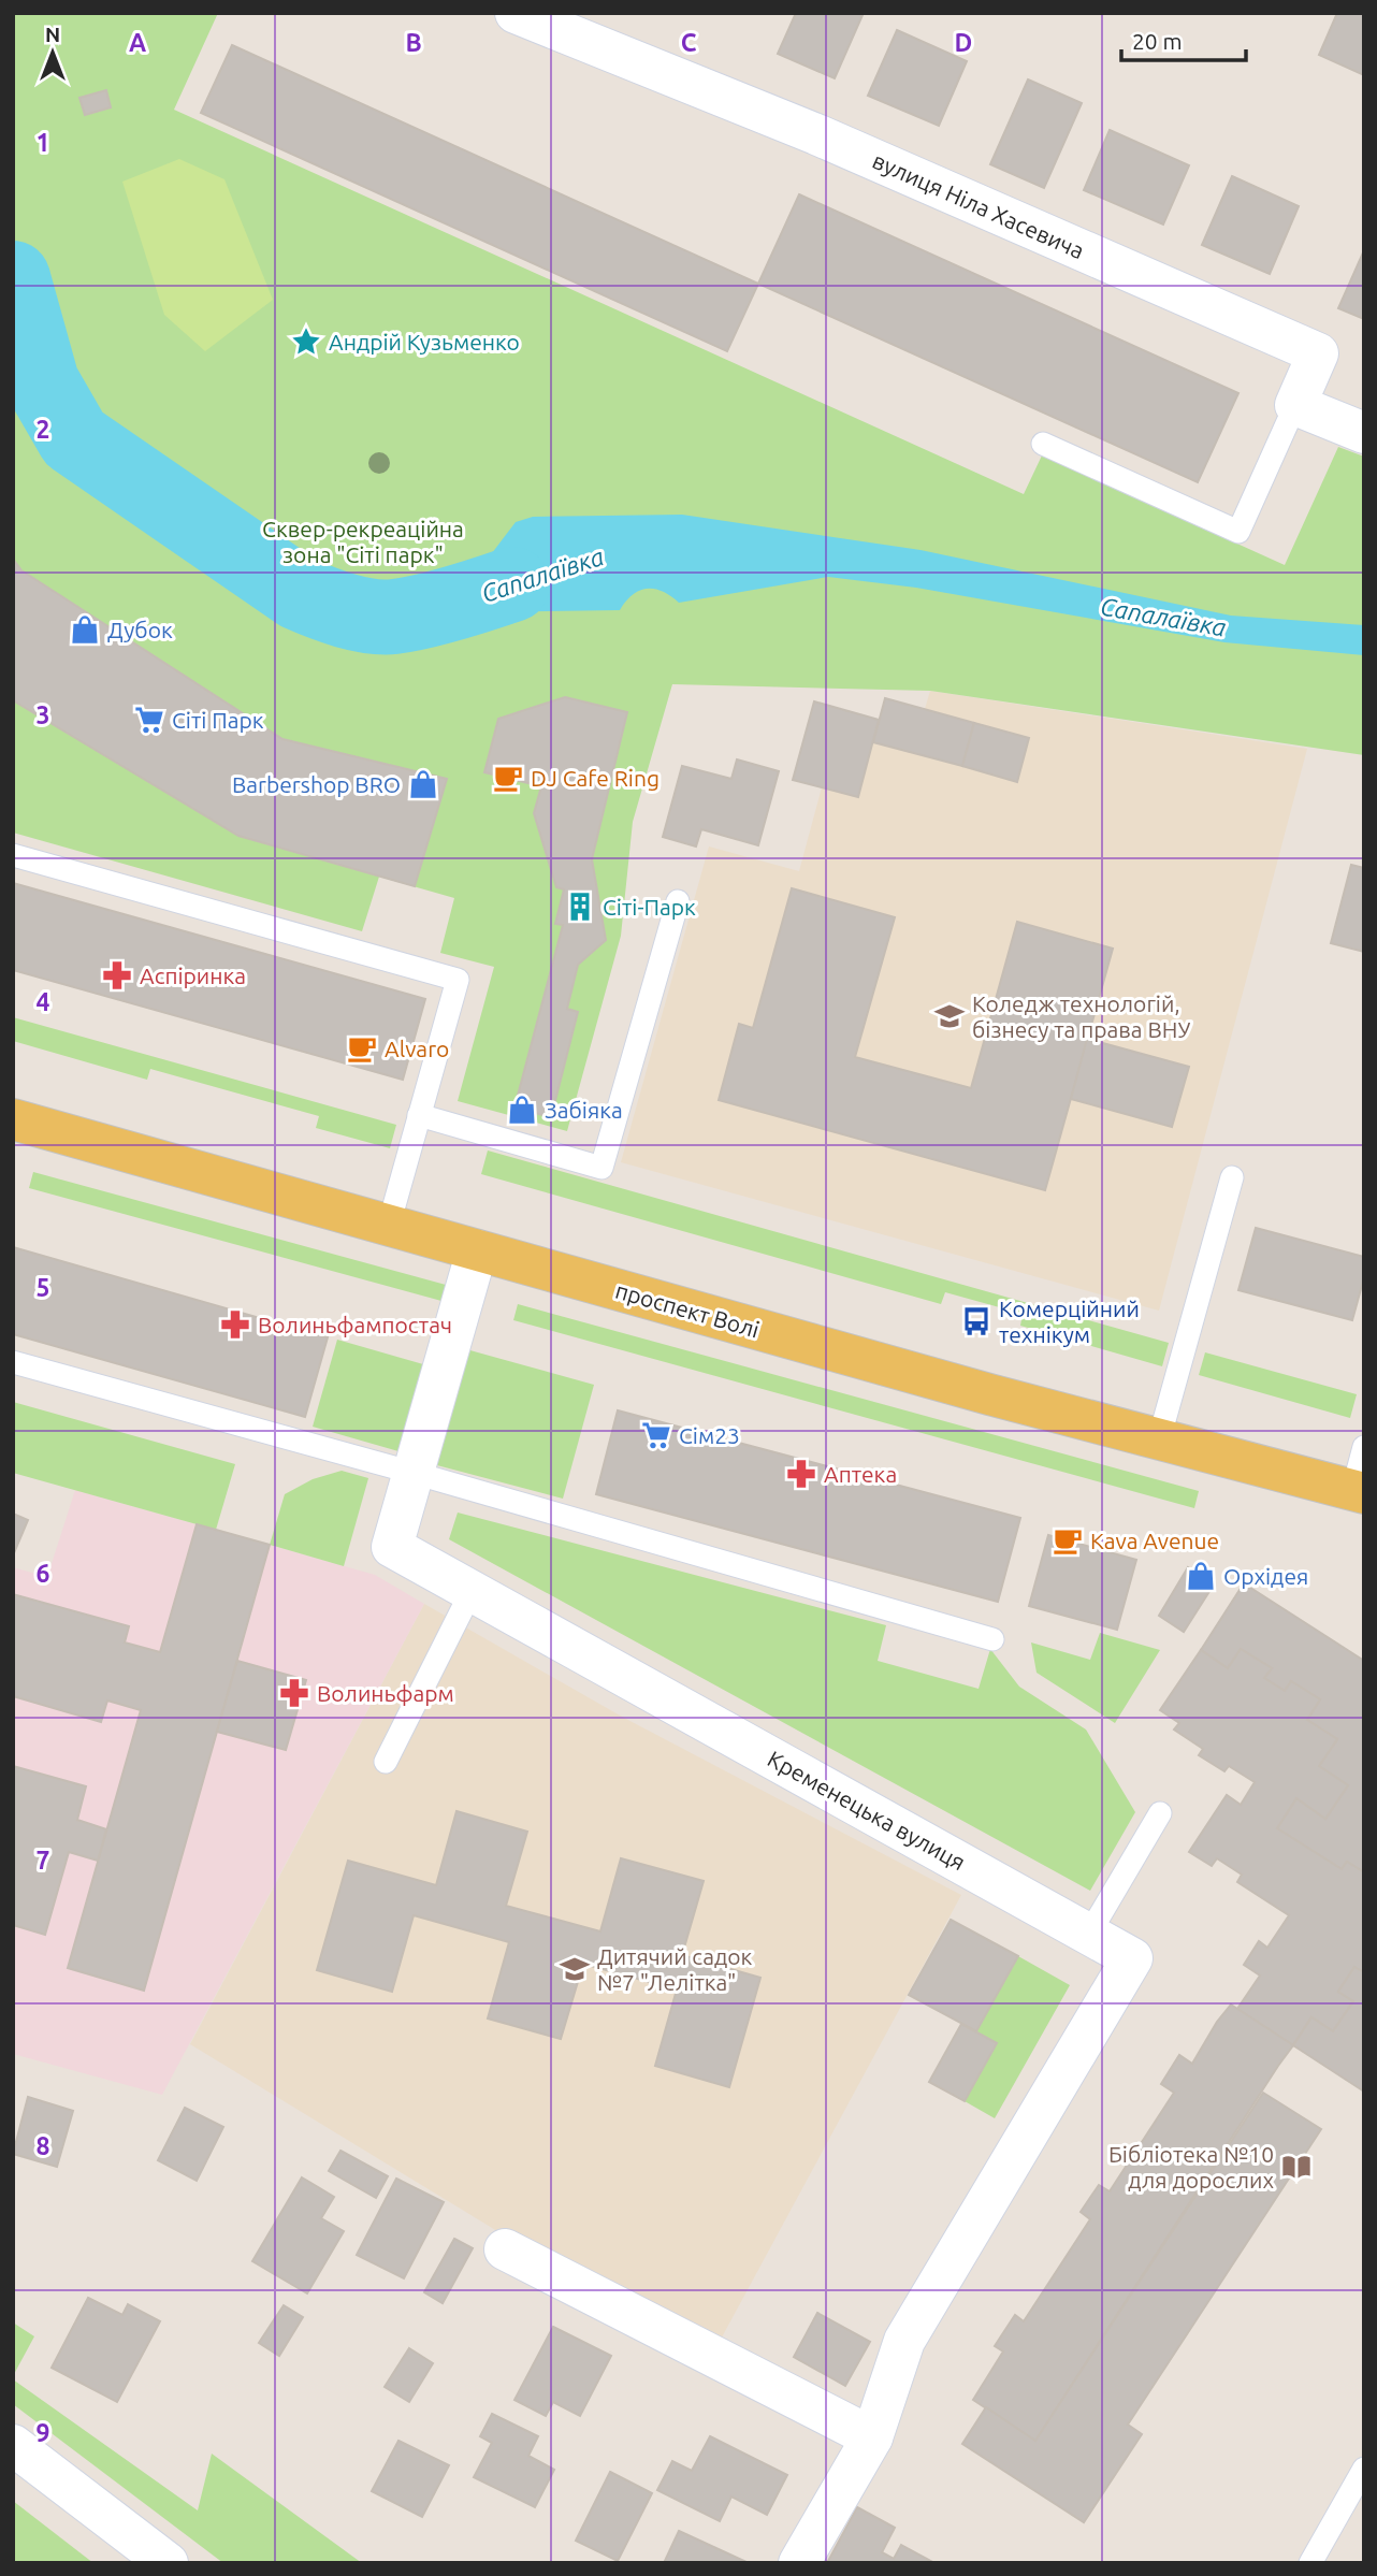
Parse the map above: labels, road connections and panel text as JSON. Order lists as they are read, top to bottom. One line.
{"streets":{"main road":["проспект Волі"],"street":["вулиця Ніла Хасевича","Кременецька вулиця"]},"crossings":[["проспект Волі","Кременецька вулиця"]],"water":["Сапалаївка"],"parks":["Сквер-рекреаційна зона \"Сіті парк\""],"places":{"place":["Андрій Кузьменко"],"shop":["Дубок","Barbershop BRO","Забіяка","Орхідея"],"supermarket":["Сіті Парк","Сім23"],"cafe":["DJ Cafe Ring","Alvaro","Kava Avenue"],"building":["Сіті-Парк"],"pharmacy":["Аспіринка","Волиньфампостач","Аптека","Волиньфарм"],"school or university":["Коледж технологій, бізнесу та права ВНУ","Дитячий садок №7 \"Лелітка\""],"bus stop":["Комерційний технікум"],"library":["Бібліотека №10 для дорослих"]},"scale_bar":"20 m","north":"top","grid":{"columns":["A","B","C","D"],"rows":["1","2","3","4","5","6","7","8","9"]}}
